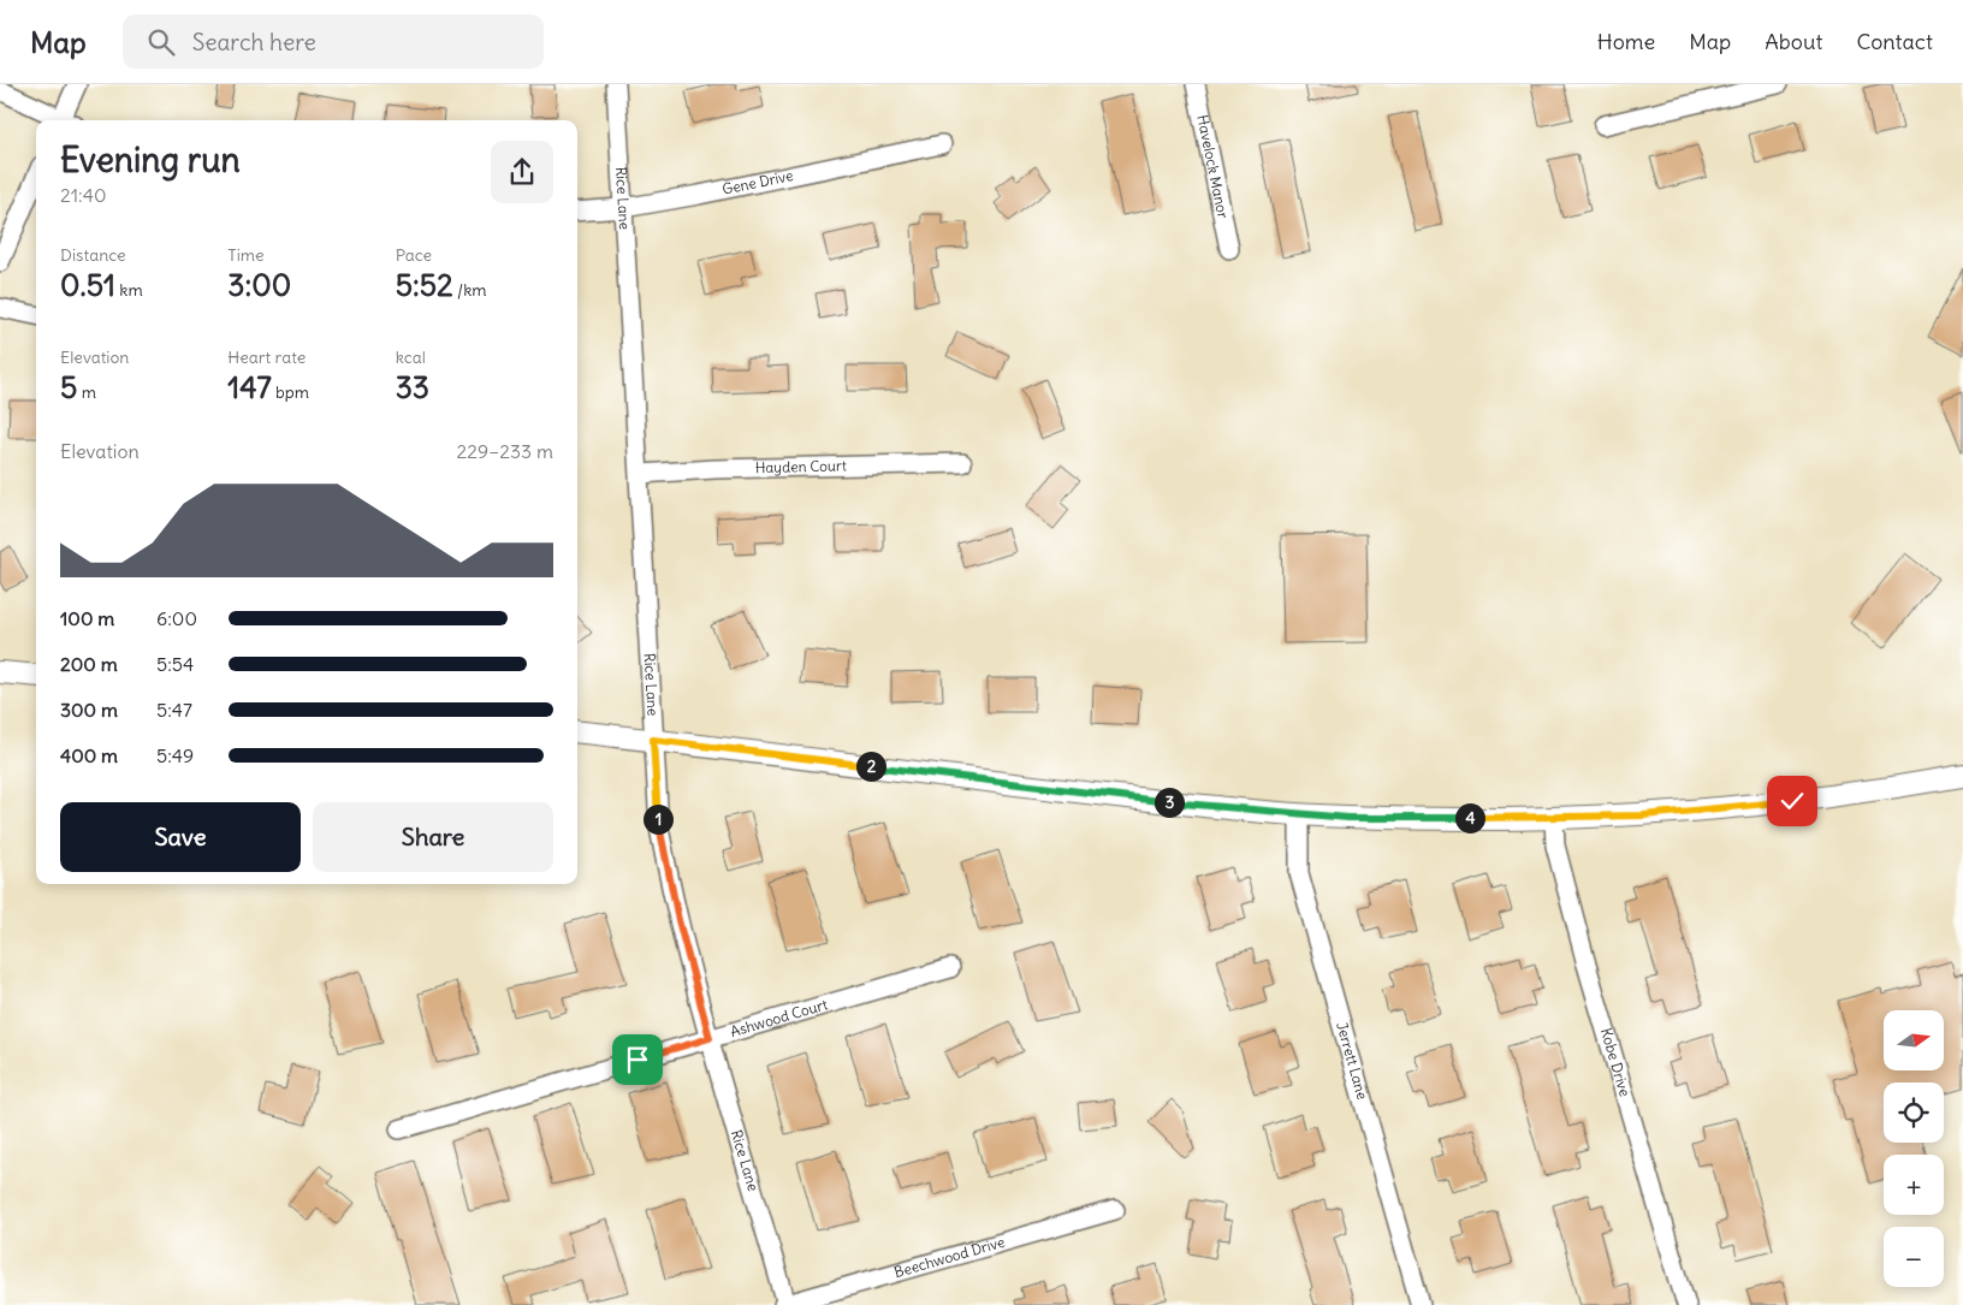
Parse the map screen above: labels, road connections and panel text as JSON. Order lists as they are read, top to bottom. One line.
{"streets":{"street":["Havelock Manor","Gene Drive","Rice Lane","Hayden Court","Ashwood Court","Jerrett Lane","Kobe Drive","Beechwood Drive"]},"crossings":[["Gene Drive","Rice Lane"],["Rice Lane","Hayden Court"],["Rice Lane","Ashwood Court"],["Rice Lane","Beechwood Drive"]],"north":"right","page":{"header":"Map","search":"Search here","nav":["Home","Map","About","Contact"],"heading":["Evening run","21:40"],"stats":[["Distance","0.51 km"],["Time","3:00"],["Pace","5:52 /km"],["Elevation","5 m"],["Heart rate","147 bpm"],["kcal","33"]],"chart":["Elevation","229–233 m"],"list":[{"name":"100 m","note":"6:00"},{"name":"200 m","note":"5:54"},{"name":"300 m","note":"5:47"},{"name":"400 m","note":"5:49"}],"pins":["2","3","4","1"],"buttons":["Save","Share"],"map_buttons":["+","−"]}}
